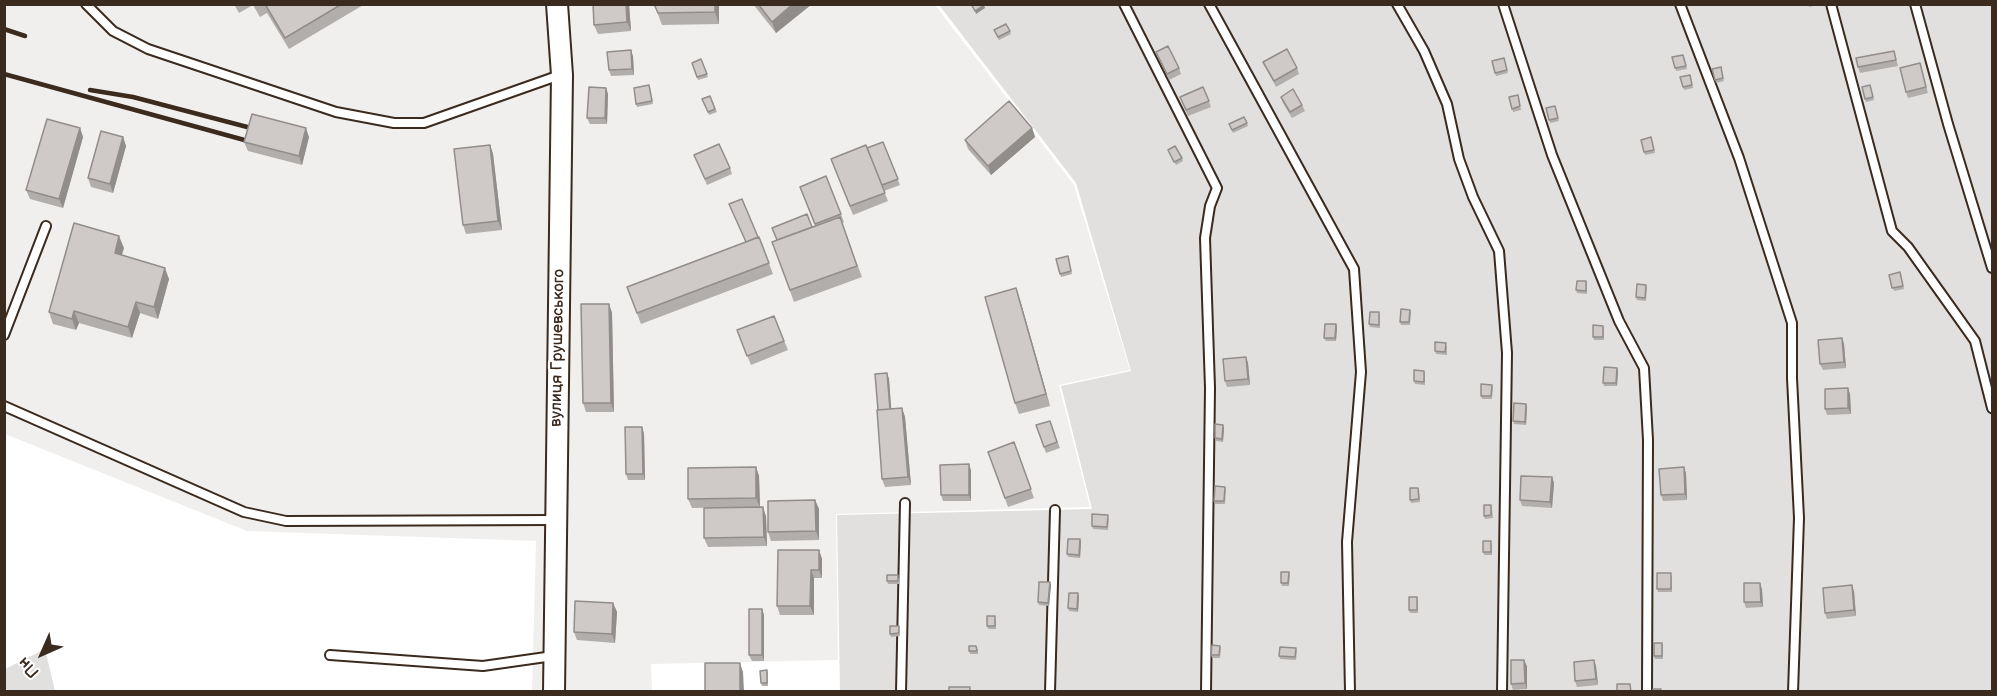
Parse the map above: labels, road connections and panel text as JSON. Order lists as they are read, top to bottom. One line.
{"streets":{"street":["вулиця Грушевського"]},"north":"bottom left"}
